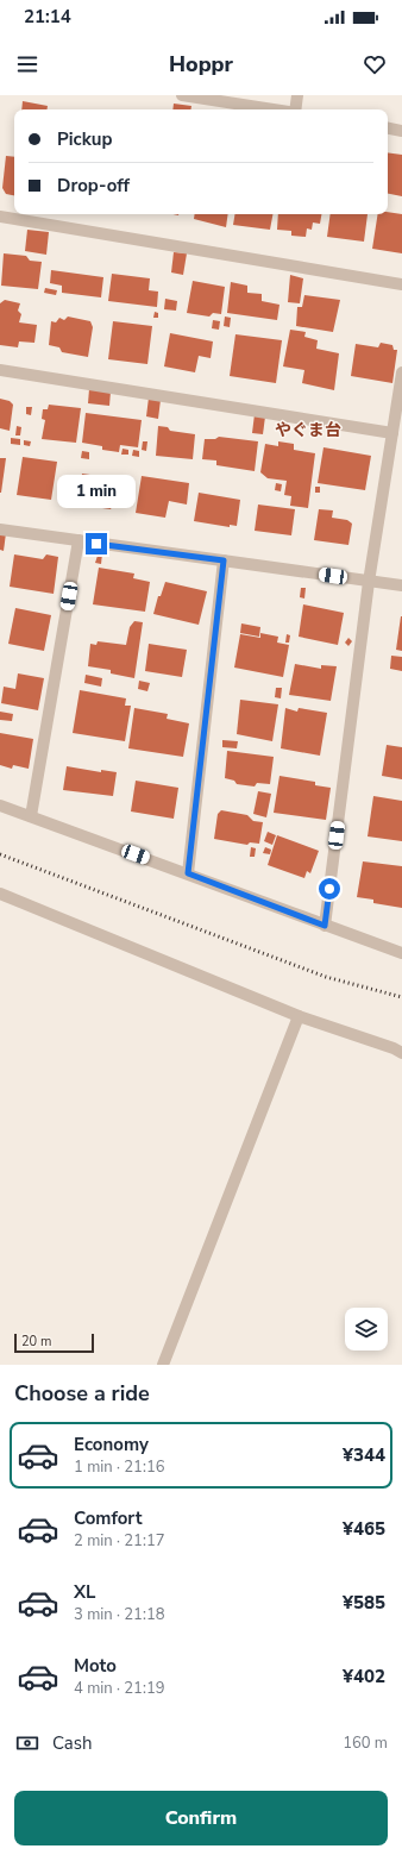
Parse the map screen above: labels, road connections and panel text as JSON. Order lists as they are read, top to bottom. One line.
{"districts":["やぐま台"],"scale_bar":"20 m","page":{"status":"21:14","header":"Hoppr","banner":["Pickup","Drop-off"],"bubble":"1 min","scale":"20 m","heading":"Choose a ride","list":[{"name":"Economy","note":"1 min · 21:16","value":"¥344"},{"name":"Comfort","note":"2 min · 21:17","value":"¥465"},{"name":"XL","note":"3 min · 21:18","value":"¥585"},{"name":"Moto","note":"4 min · 21:19","value":"¥402"}],"pay":["Cash","160 m"],"buttons":"Confirm"}}
